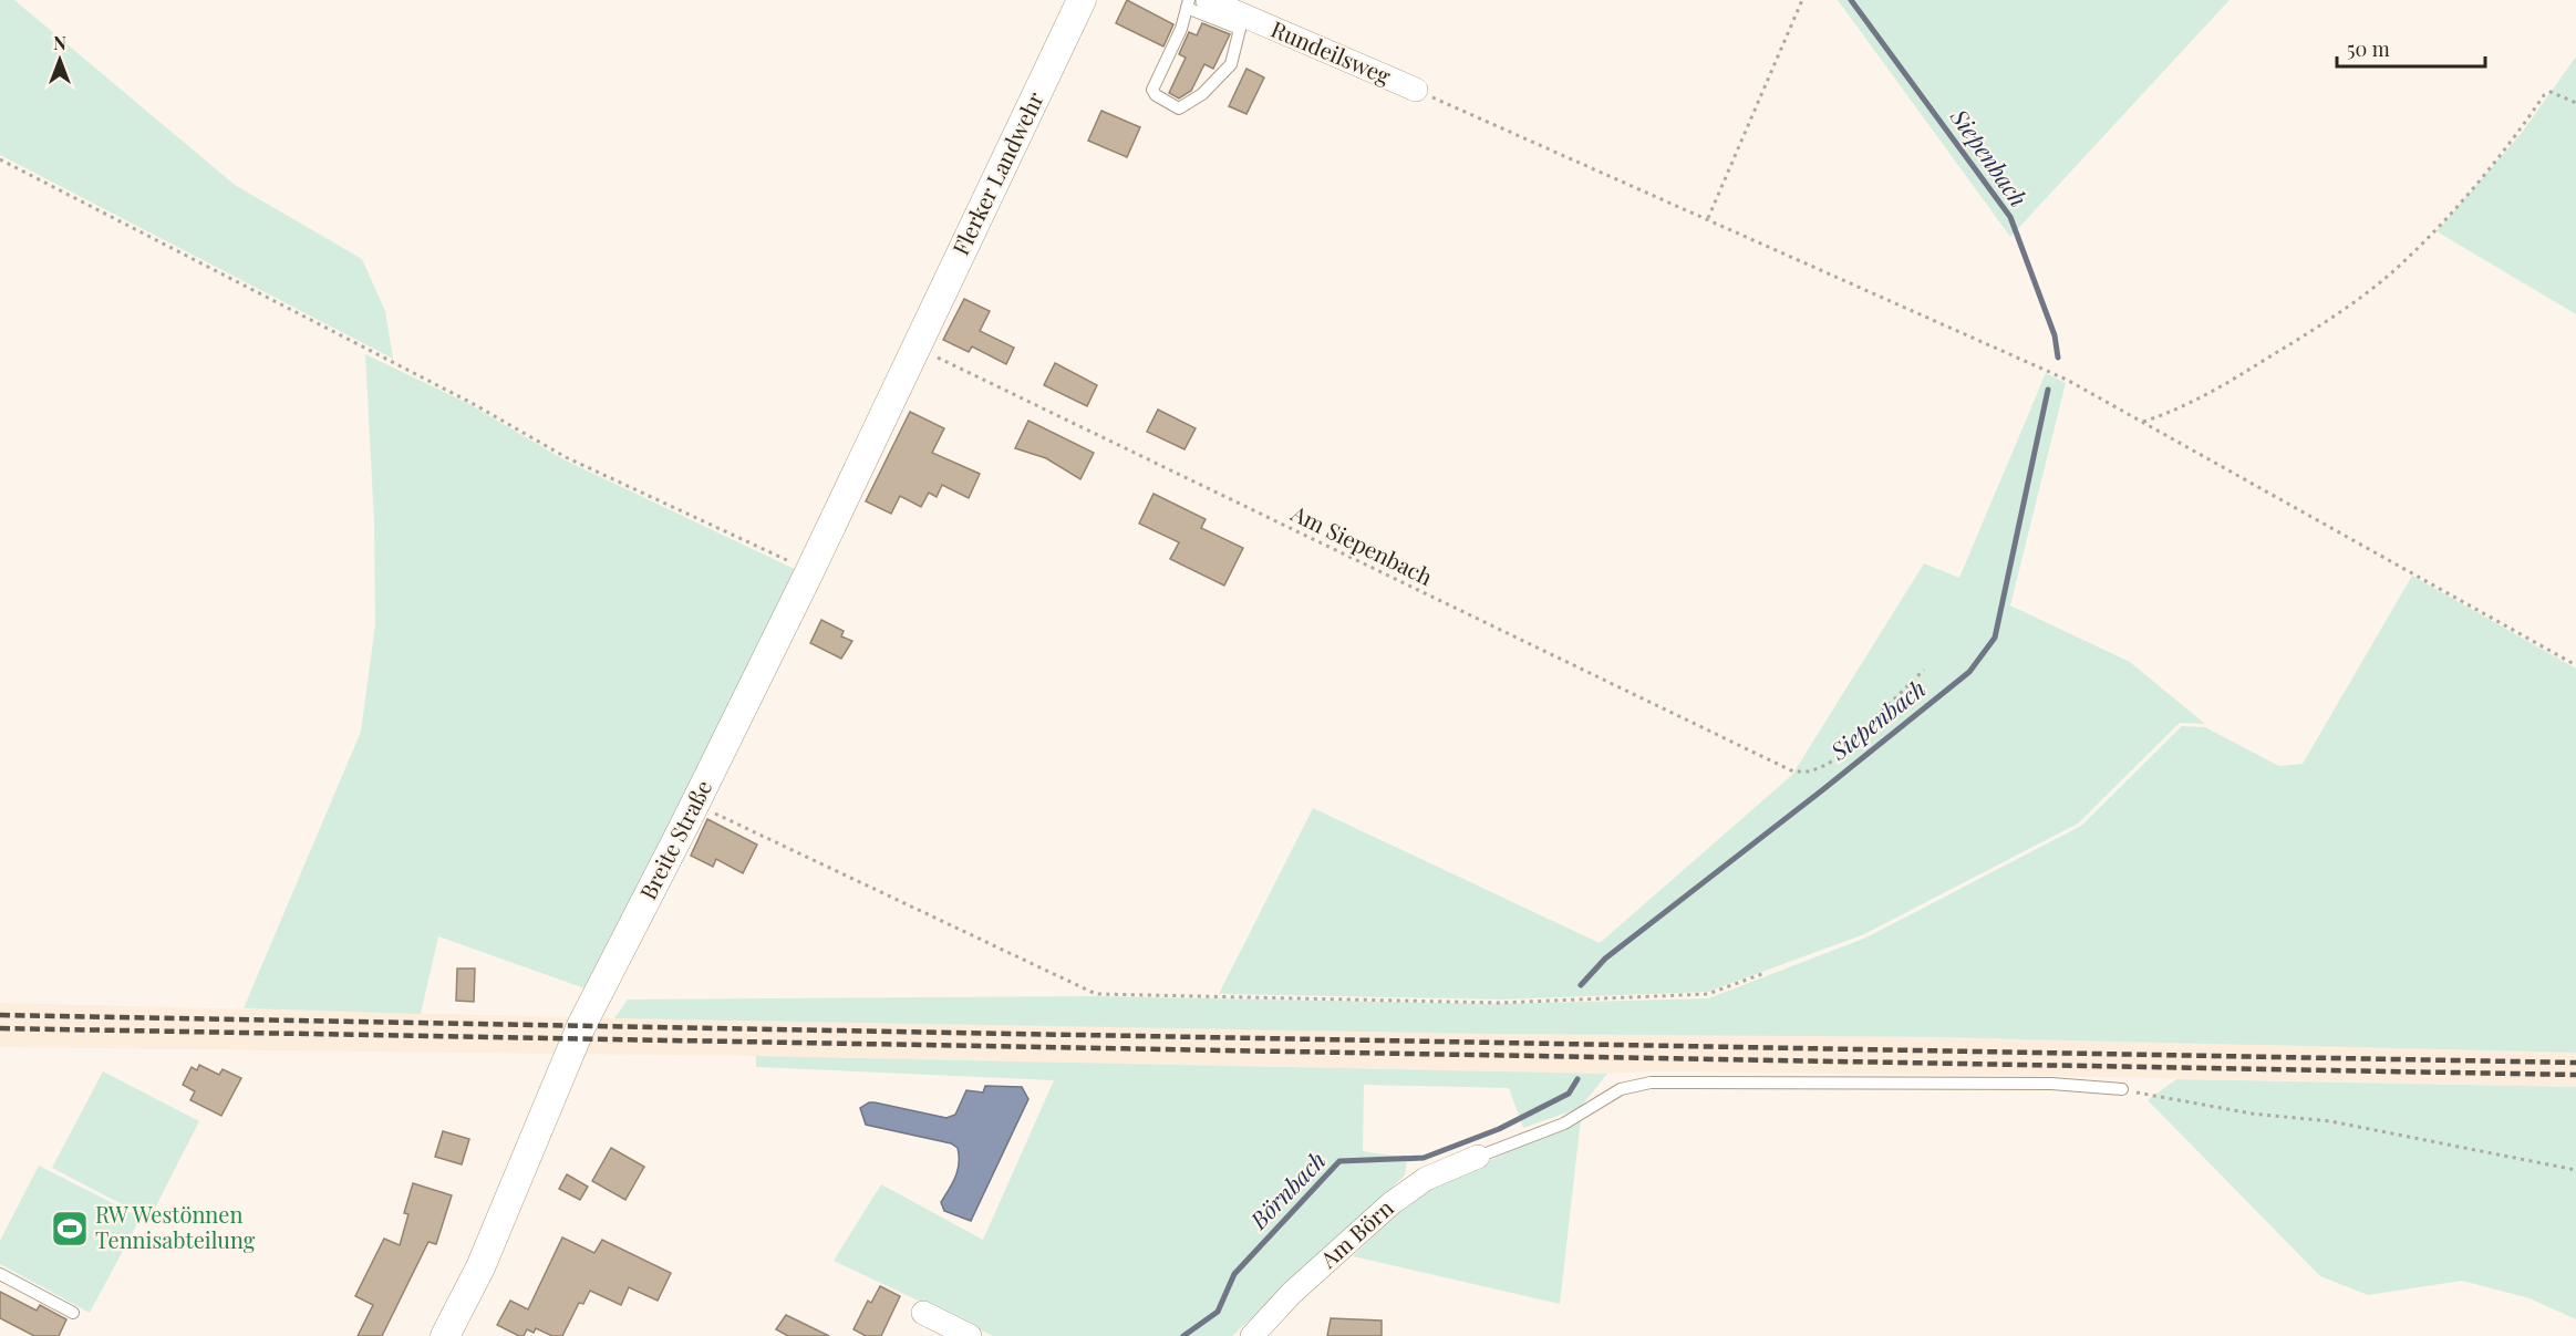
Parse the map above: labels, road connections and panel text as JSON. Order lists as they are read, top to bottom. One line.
{"streets":{"street":["Rundeilsweg","Flerker Landwehr","Breite Straße","Am Börn"],"path":["Am Siepenbach"]},"crossings":[["Flerker Landwehr","Am Siepenbach"],["Flerker Landwehr","Breite Straße"],["Am Siepenbach","Breite Straße"]],"water":["Siepenbach","Börnbach"],"places":{"sports":["RW Westönnen Tennisabteilung"]},"scale_bar":"50 m","north":"top"}
